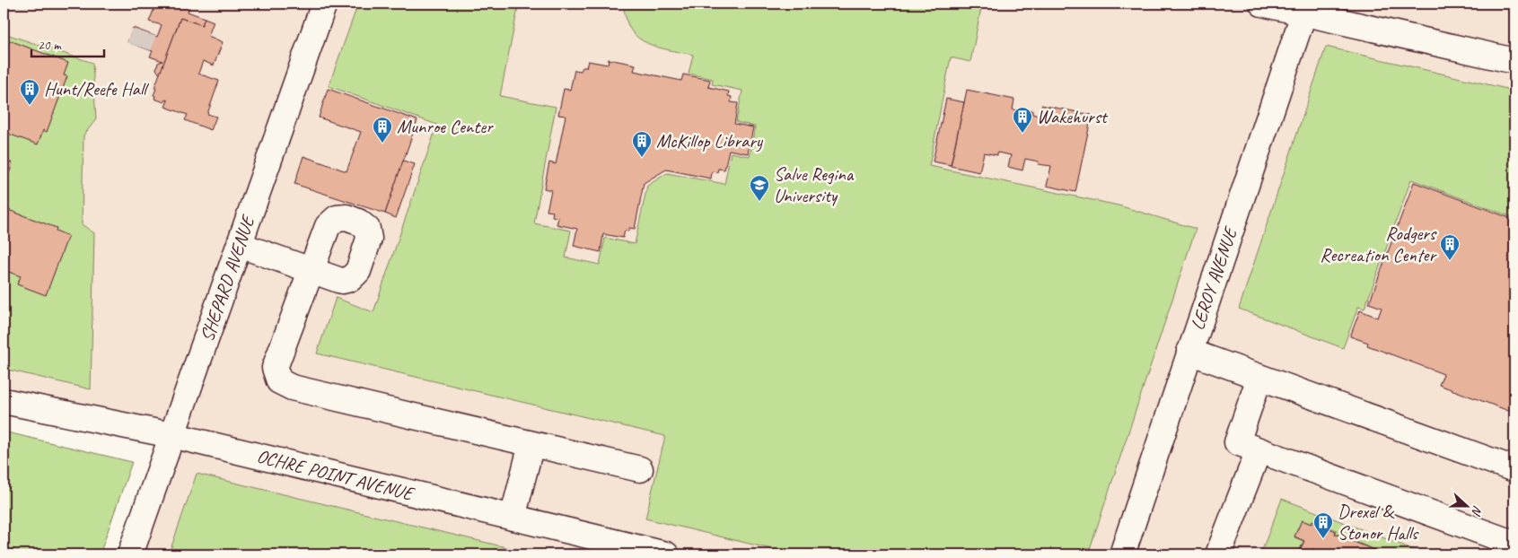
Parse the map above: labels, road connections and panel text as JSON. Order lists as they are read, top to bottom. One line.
{"streets":{"street":["SHEPARD AVENUE","LEROY AVENUE","OCHRE POINT AVENUE"]},"crossings":[["SHEPARD AVENUE","OCHRE POINT AVENUE"]],"places":{"building":["Hunt/Reefe Hall","Wakehurst","Munroe Center","McKillop Library","Rodgers Recreation Center","Drexel & Stonor Halls"],"school or university":["Salve Regina University"]},"scale_bar":"20 m","north":"right"}
